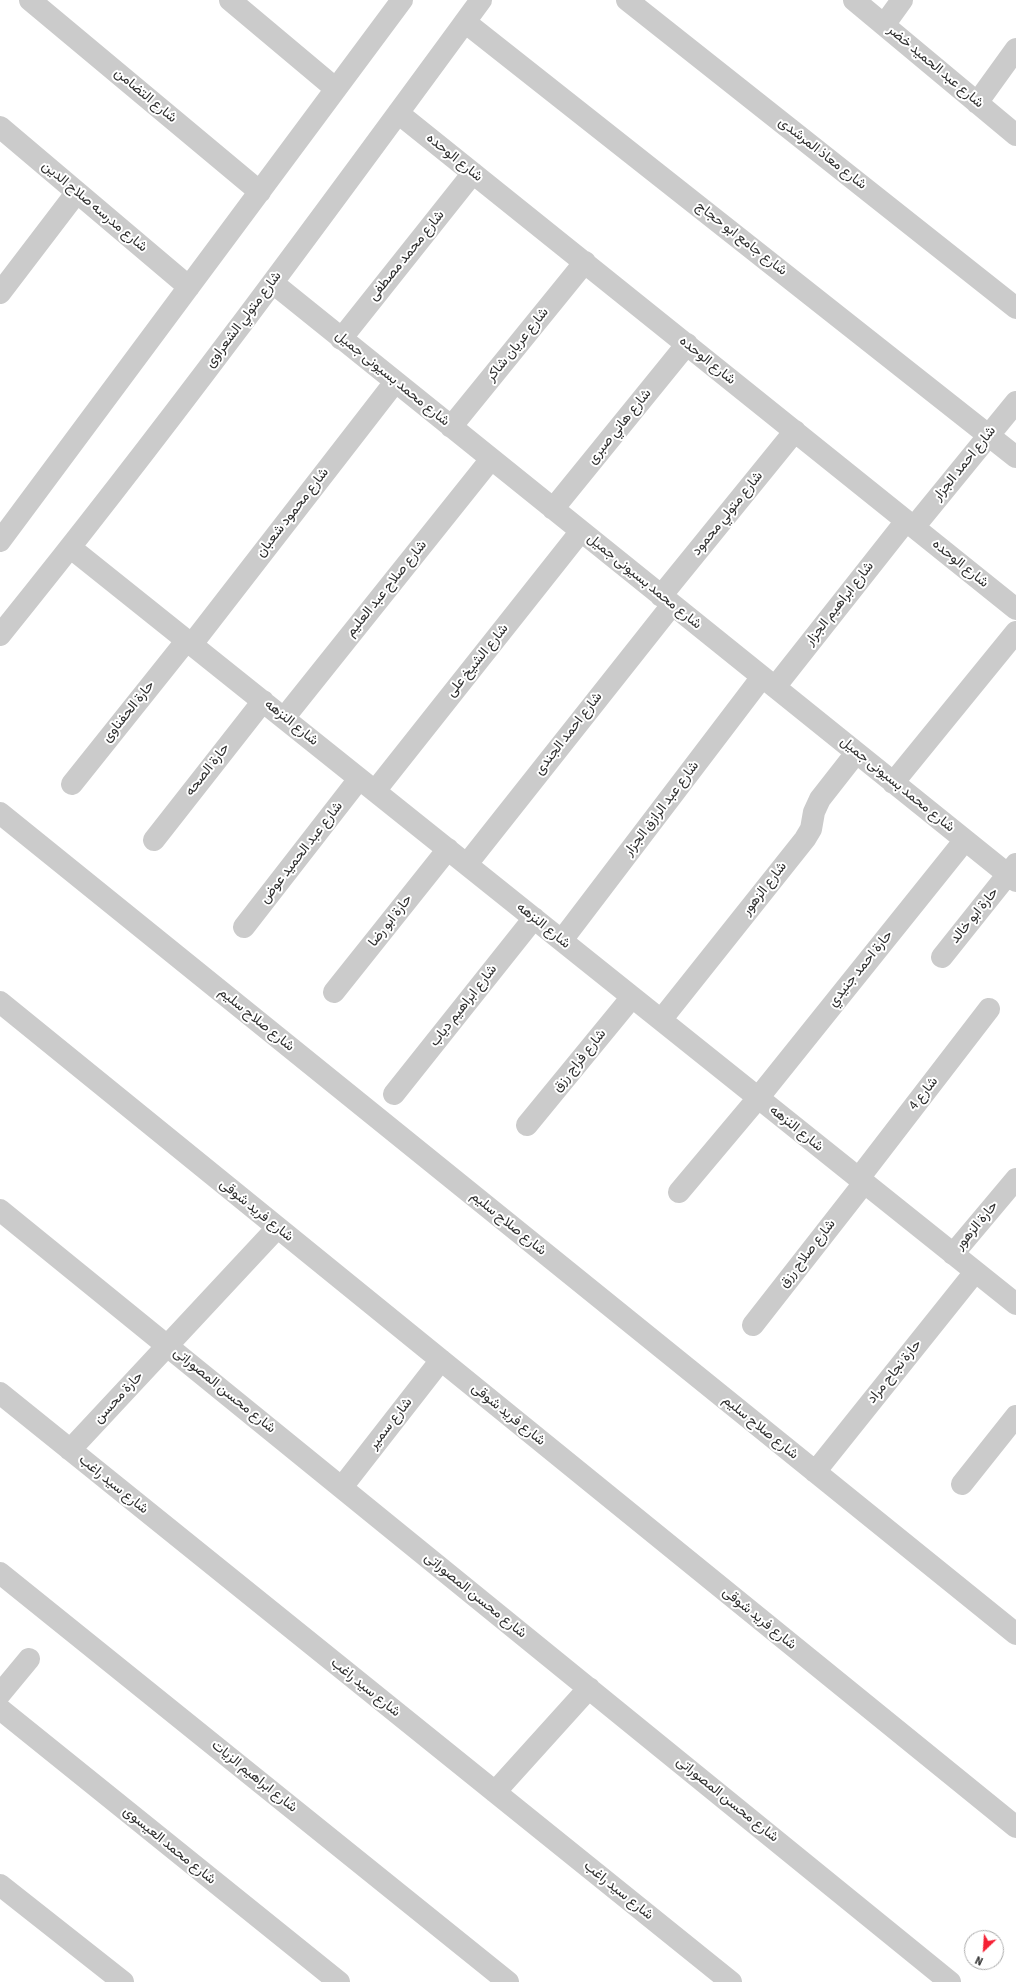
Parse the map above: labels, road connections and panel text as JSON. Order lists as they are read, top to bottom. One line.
{"streets":{"street":["شارع عبد الحميد خضر","شارع التضامن","شارع معاذ المرشدى","شارع الوحده","شارع مدرسه صلاح الدين","شارع جامع ابو حجاج","شارع محمد مصطفى","شارع متولي الشعراوى","شارع عريان شاكر","شارع محمد بسيونى جميل","شارع هاني صبرى","شارع احمد الجزار","شارع محمود شعبان","شارع متولي محمود","شارع صلاح عبد العليم","شارع ابراهيم الجزار","شارع الشيخ على","حارة الحفناوى","شارع النزهه","شارع احمد الجندى","حارة الصحه","شارع عبد الرازق الجزار","شارع عبد الحميد عوض","شارع الزهور","حارة ابو خالد","حارة ابو رضا","حارة احمد جنيدي","شارع ابراهيم دياب","شارع صلاح سليم","شارع فراج رزق","شارع 4","شارع فريد شوقى","حارة الزهور","شارع صلاح رزق","حارة نجاح مراد","شارع محسن المصوراتى","حارة محسن","شارع سمير","شارع سيد راغب","شارع ابراهيم الزيات","شارع محمد العيسوى"]},"crossings":[["شارع الوحده","شارع محمد مصطفى"],["شارع الوحده","شارع متولي الشعراوى"],["شارع الوحده","شارع عريان شاكر"],["شارع الوحده","شارع هاني صبرى"],["شارع الوحده","شارع احمد الجزار"],["شارع الوحده","شارع متولي محمود"],["شارع الوحده","شارع ابراهيم الجزار"],["شارع جامع ابو حجاج","شارع متولي الشعراوى"],["شارع جامع ابو حجاج","شارع احمد الجزار"],["شارع محمد مصطفى","شارع محمد بسيونى جميل"],["شارع متولي الشعراوى","شارع محمد بسيونى جميل"],["شارع متولي الشعراوى","شارع النزهه"],["شارع عريان شاكر","شارع محمد بسيونى جميل"],["شارع محمد بسيونى جميل","شارع هاني صبرى"],["شارع محمد بسيونى جميل","شارع محمود شعبان"],["شارع محمد بسيونى جميل","شارع متولي محمود"],["شارع محمد بسيونى جميل","شارع صلاح عبد العليم"],["شارع محمد بسيونى جميل","شارع ابراهيم الجزار"],["شارع محمد بسيونى جميل","شارع الشيخ على"],["شارع محمد بسيونى جميل","شارع احمد الجندى"],["شارع محمد بسيونى جميل","شارع عبد الرازق الجزار"],["شارع محمد بسيونى جميل","شارع الزهور"],["شارع محمد بسيونى جميل","حارة ابو خالد"],["شارع محمد بسيونى جميل","حارة احمد جنيدي"],["شارع احمد الجزار","شارع ابراهيم الجزار"],["شارع محمود شعبان","حارة الحفناوى"],["شارع محمود شعبان","شارع النزهه"],["شارع متولي محمود","شارع احمد الجندى"],["شارع صلاح عبد العليم","شارع النزهه"],["شارع ابراهيم الجزار","شارع عبد الرازق الجزار"],["شارع الشيخ على","شارع النزهه"],["شارع الشيخ على","شارع عبد الحميد عوض"],["حارة الحفناوى","شارع النزهه"],["شارع النزهه","شارع احمد الجندى"],["شارع النزهه","حارة الصحه"],["شارع النزهه","شارع عبد الرازق الجزار"],["شارع النزهه","شارع عبد الحميد عوض"],["شارع النزهه","شارع الزهور"],["شارع النزهه","حارة ابو رضا"],["شارع النزهه","حارة احمد جنيدي"],["شارع النزهه","شارع ابراهيم دياب"],["شارع النزهه","شارع فراج رزق"],["شارع النزهه","شارع 4"],["شارع النزهه","حارة الزهور"],["شارع النزهه","شارع صلاح رزق"],["شارع النزهه","حارة نجاح مراد"],["شارع صلاح سليم","حارة نجاح مراد"],["شارع 4","شارع صلاح رزق"],["شارع فريد شوقى","شارع سمير"],["شارع محسن المصوراتى","حارة محسن"],["شارع محسن المصوراتى","شارع سمير"],["حارة محسن","شارع سيد راغب"]],"north":"bottom left"}
